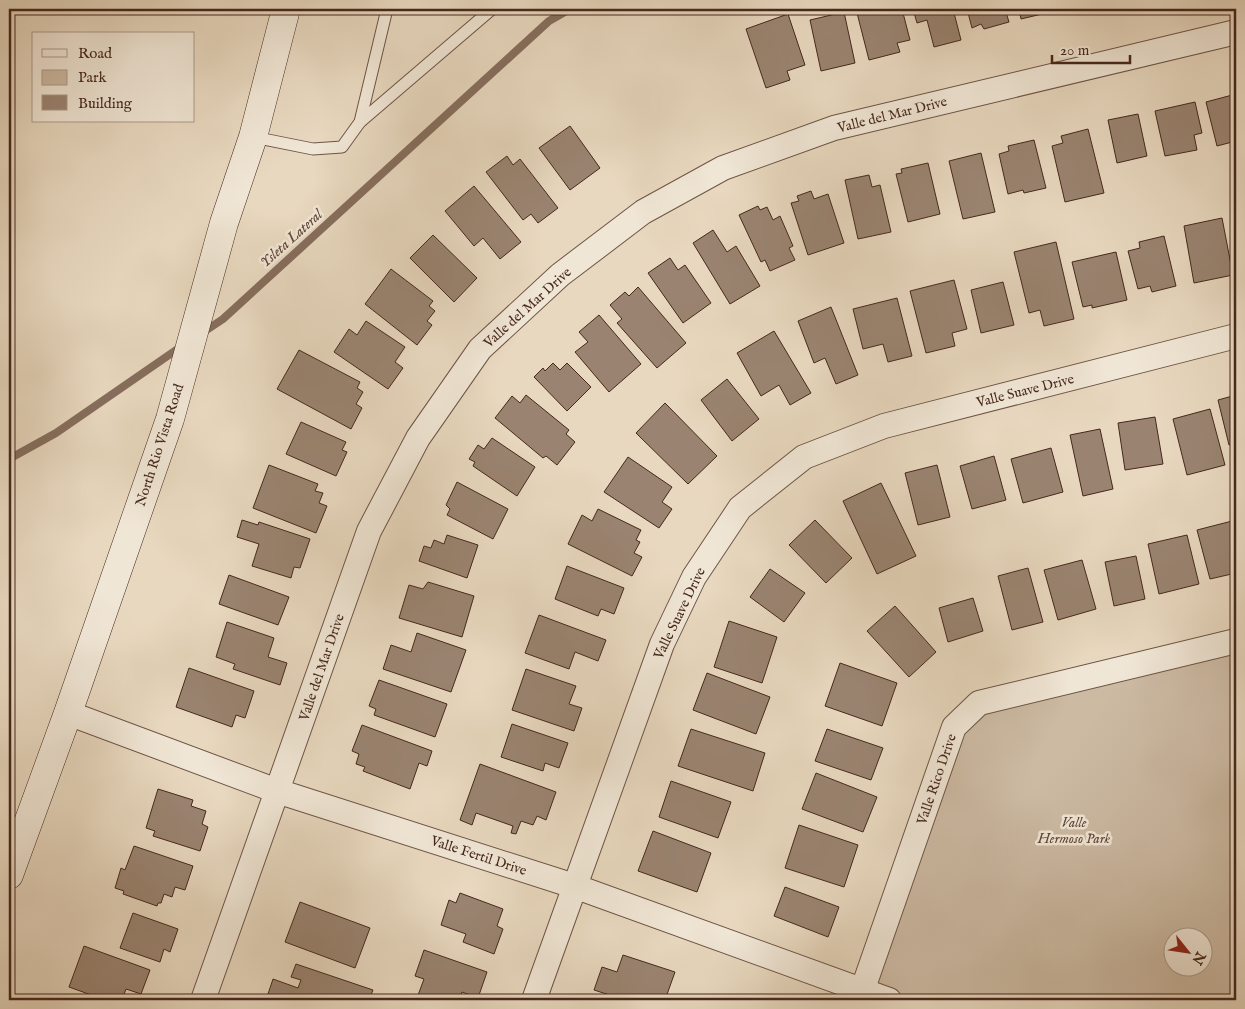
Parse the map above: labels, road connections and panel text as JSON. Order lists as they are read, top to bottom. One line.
{"streets":{"street":["Valle del Mar Drive","Valle Suave Drive","North Rio Vista Road","Valle Rico Drive","Valle Fertil Drive"]},"crossings":[["Valle del Mar Drive","Valle Fertil Drive"],["Valle Suave Drive","Valle Fertil Drive"],["North Rio Vista Road","Valle Fertil Drive"],["Valle Rico Drive","Valle Fertil Drive"]],"water":["Ysleta Lateral"],"parks":["Valle Hermoso Park"],"legend":["Road","Park","Building"],"scale_bar":"20 m","north":"bottom right"}
